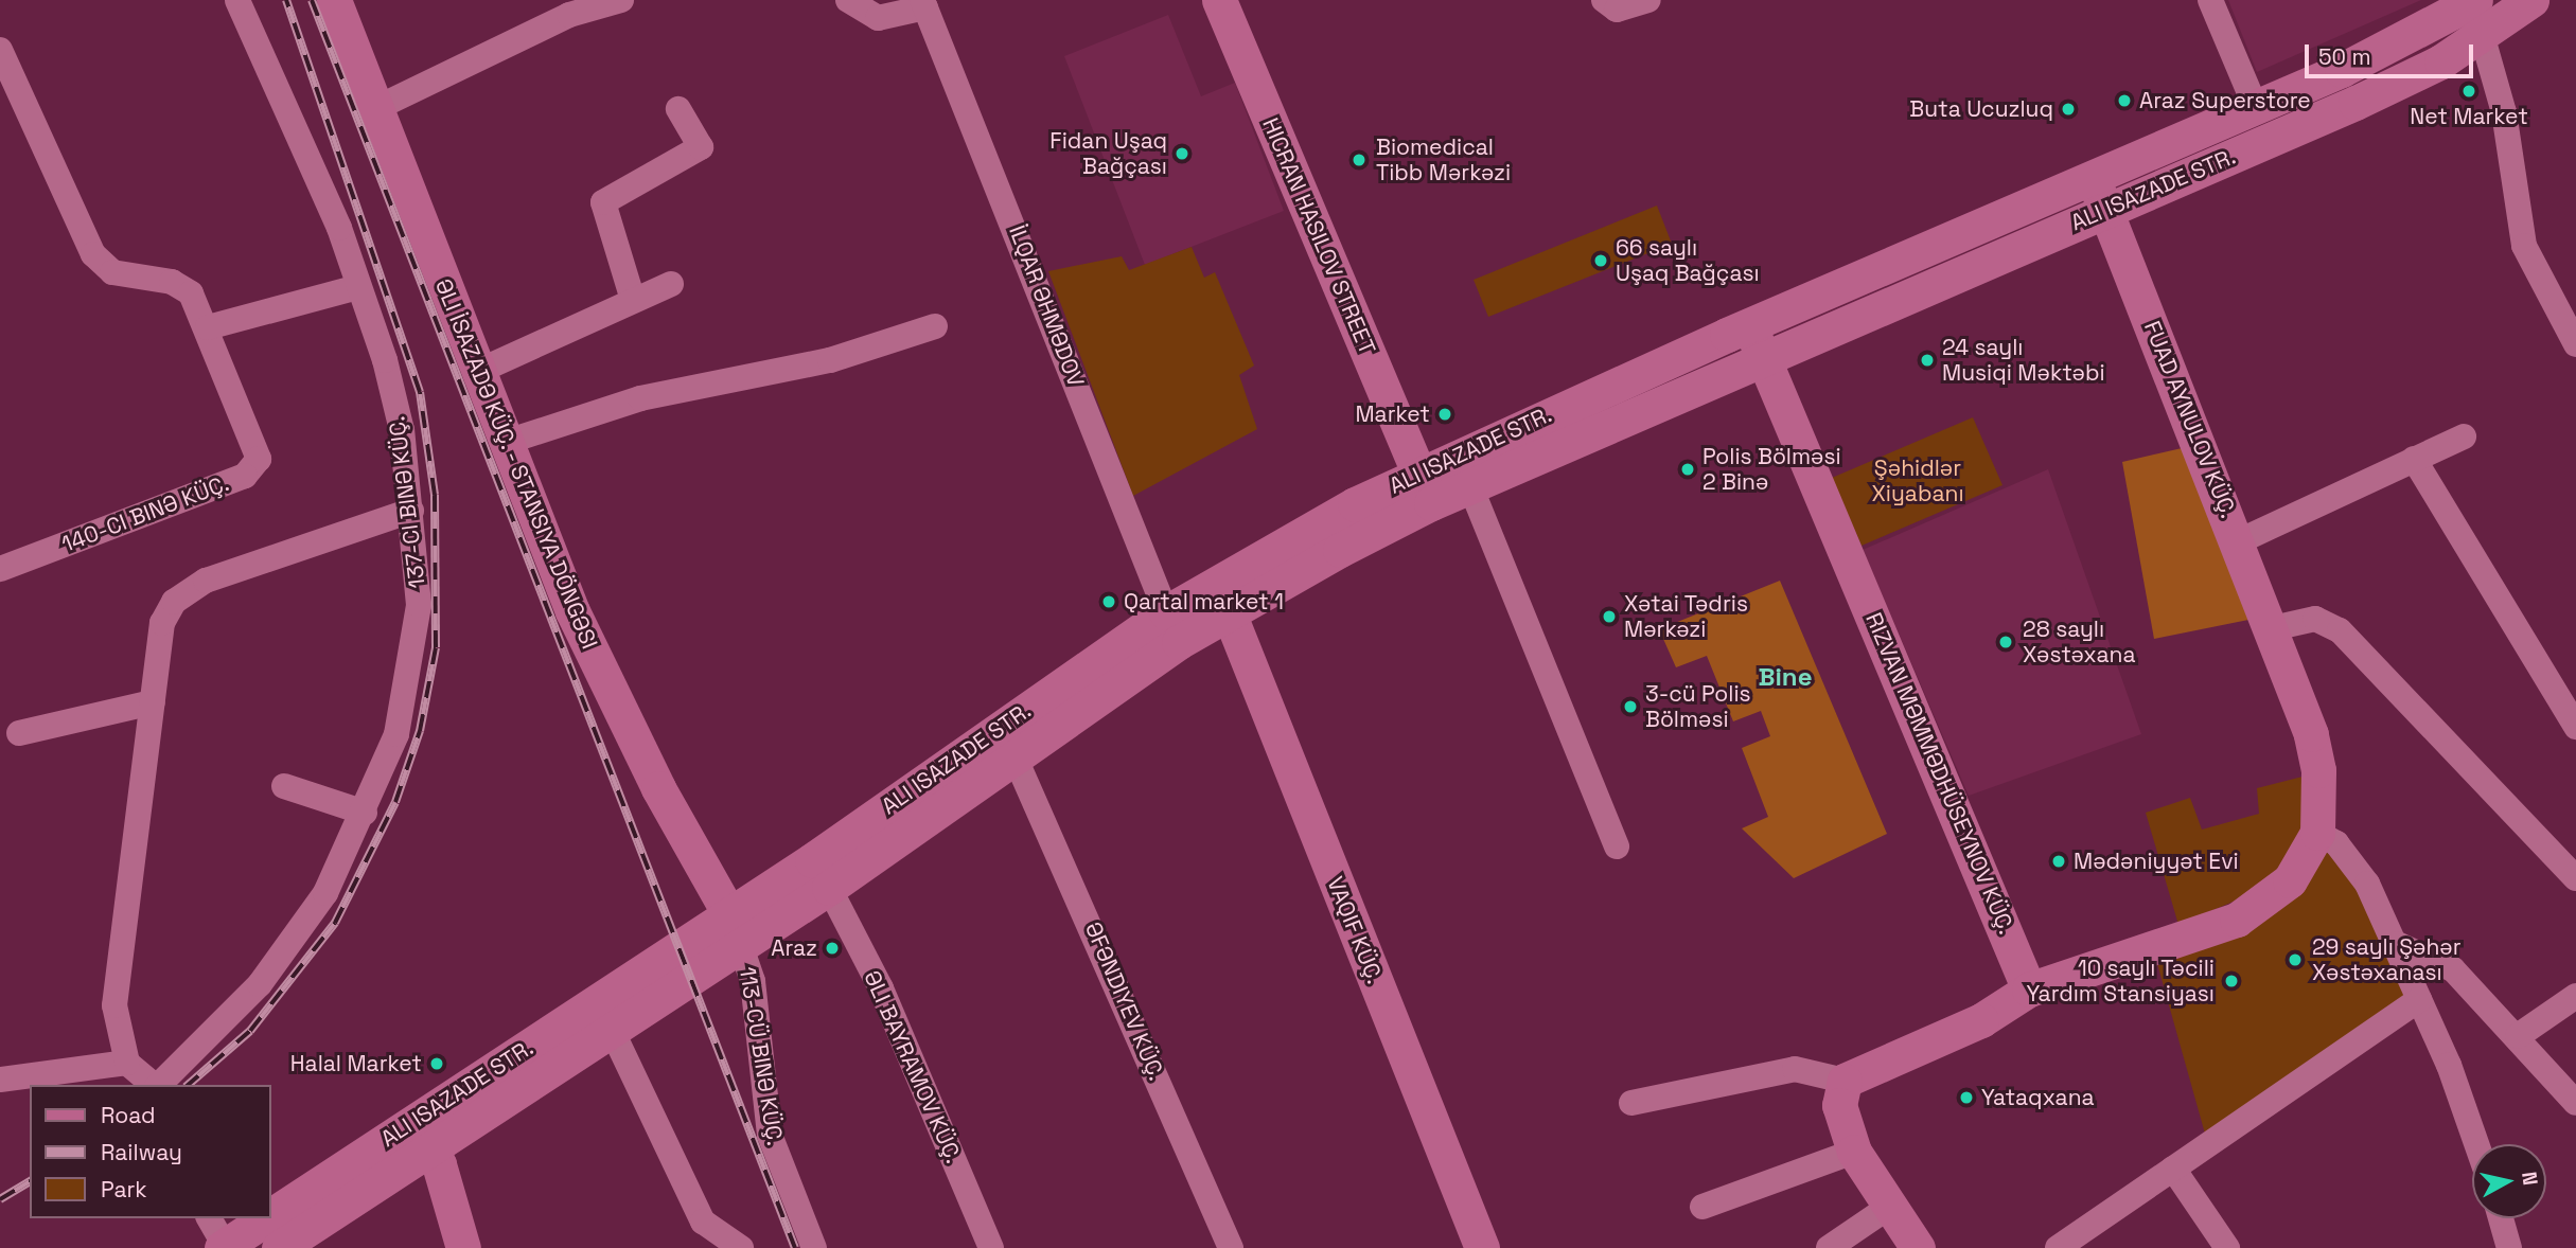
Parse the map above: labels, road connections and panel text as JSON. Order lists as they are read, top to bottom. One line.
{"streets":{"main road":["ALI ISAZADE STR.","HICRAN HASILOV STREET","FUAD AYNULOV KÜÇ.","ƏLI İSAZADƏ KÜÇ. - STANSIYA DÖNGƏSI","RIZVAN MƏMMƏDHÜSEYNOV KÜÇ.","VAQIF KÜÇ."],"street":["İLQAR ƏHMƏDOV","137-CI BINƏ KÜÇ.","ƏFƏNDIYEV KÜÇ.","113-CÜ BINƏ KÜÇ.","ƏLI BAYRAMOV KÜÇ."]},"crossings":[["ALI ISAZADE STR.","HICRAN HASILOV STREET"],["ALI ISAZADE STR.","İLQAR ƏHMƏDOV"],["ALI ISAZADE STR.","FUAD AYNULOV KÜÇ."],["ALI ISAZADE STR.","ƏLI İSAZADƏ KÜÇ. - STANSIYA DÖNGƏSI"],["ALI ISAZADE STR.","RIZVAN MƏMMƏDHÜSEYNOV KÜÇ."],["ALI ISAZADE STR.","VAQIF KÜÇ."],["ALI ISAZADE STR.","ƏFƏNDIYEV KÜÇ."],["ALI ISAZADE STR.","113-CÜ BINƏ KÜÇ."],["ALI ISAZADE STR.","ƏLI BAYRAMOV KÜÇ."],["FUAD AYNULOV KÜÇ.","RIZVAN MƏMMƏDHÜSEYNOV KÜÇ."],["ƏLI İSAZADƏ KÜÇ. - STANSIYA DÖNGƏSI","113-CÜ BINƏ KÜÇ."]],"districts":["Bine"],"parks":["Şəhidlər Xiyabanı"],"places":["Net Market","Araz Superstore","Buta Ucuzluq","Fidan Uşaq Bağçası","Biomedical Tibb Mərkəzi","66 saylı Uşaq Bağçası","24 saylı Musiqi Məktəbi","Market","Polis Bölməsi 2 Binə","Qartal market 1","Xətai Tədris Mərkəzi","28 saylı Xəstəxana","3-cü Polis Bölməsi","Mədəniyyət Evi","Araz","29 saylı Şəhər Xəstəxanası","10 saylı Təcili Yardım Stansiyası","Halal Market","Yataqxana"],"legend":["Road","Railway","Park"],"scale_bar":"50 m","north":"right"}
